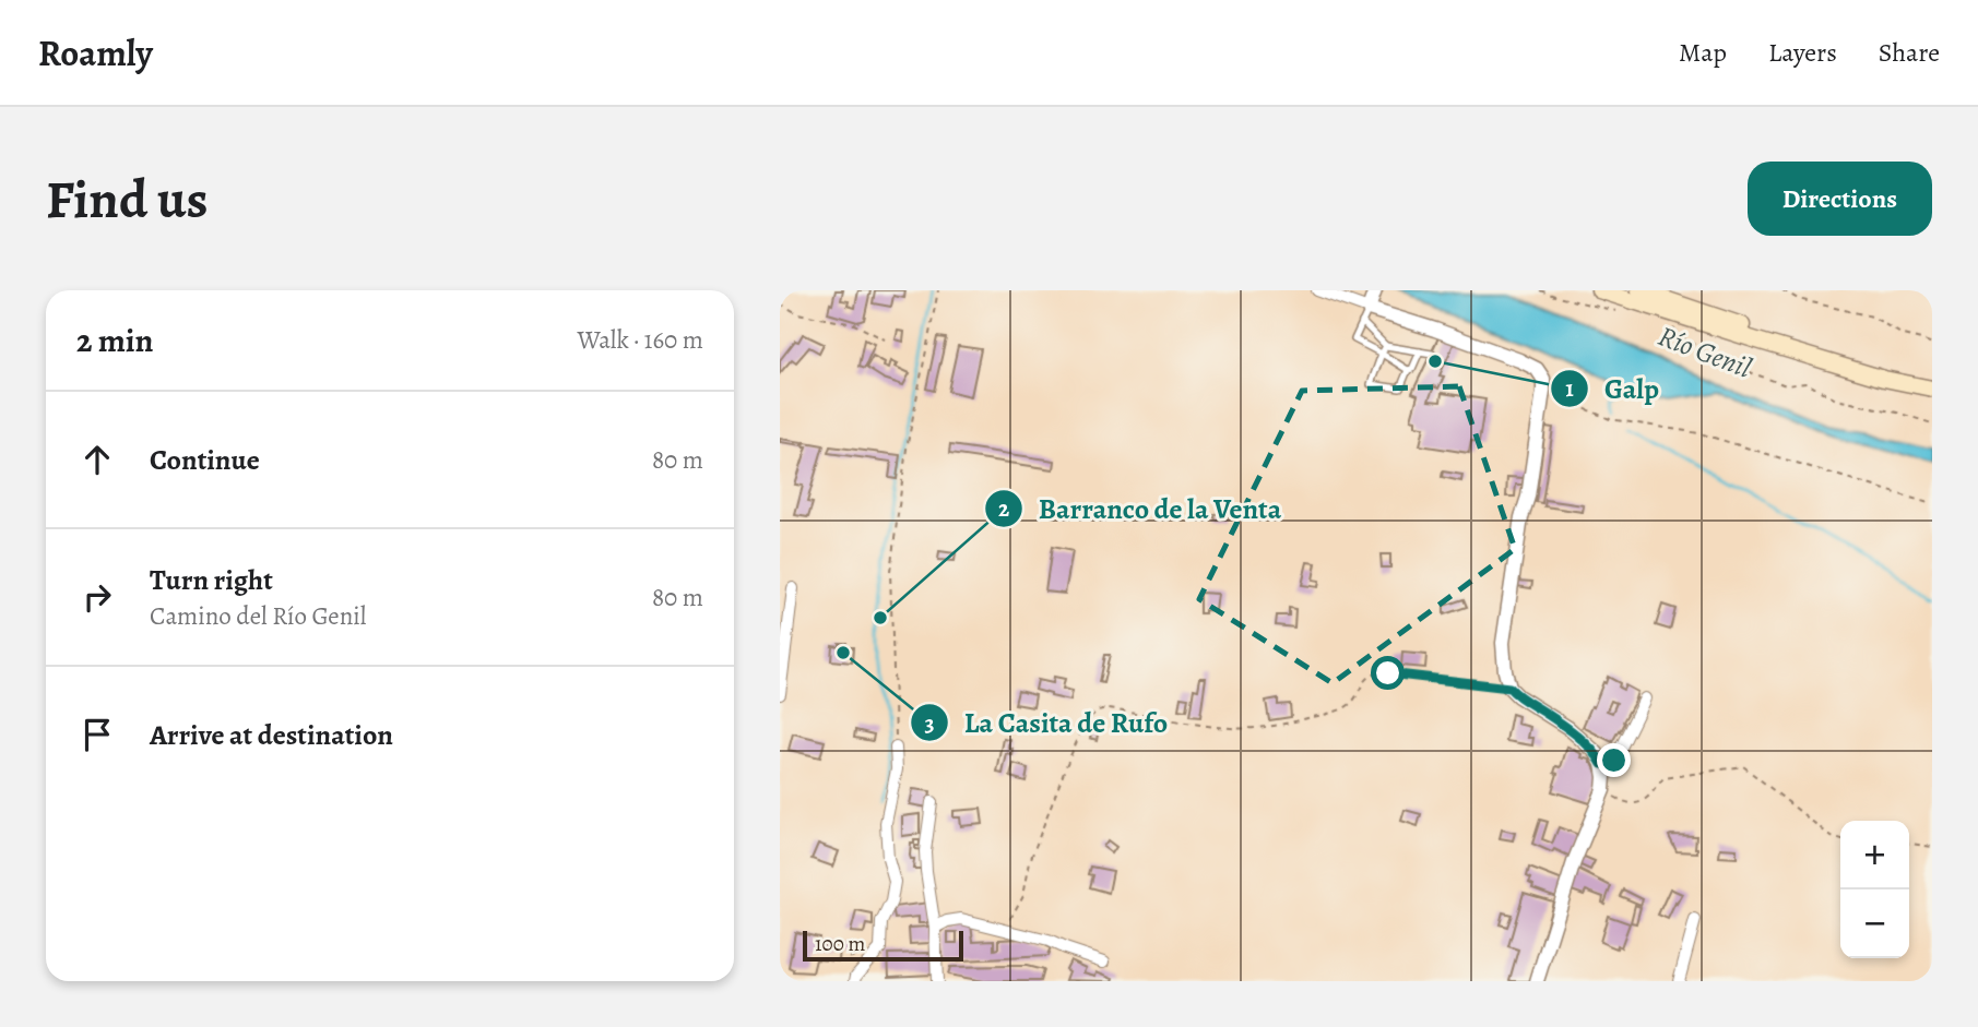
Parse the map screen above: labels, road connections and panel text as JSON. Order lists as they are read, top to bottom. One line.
{"water":["Río Genil"],"places":["Galp","Barranco de la Venta","La Casita de Rufo"],"scale_bar":"100 m","page":{"header":"Roamly","nav":["Map","Layers","Share"],"buttons":"Directions","title":"Find us","heading":["2 min","Walk · 160 m"],"list":[["Continue","80 m"],["Turn right","Camino del Río Genil","80 m"],"Arrive at destination"],"map_buttons":["+","−"],"scale":"100 m"}}
